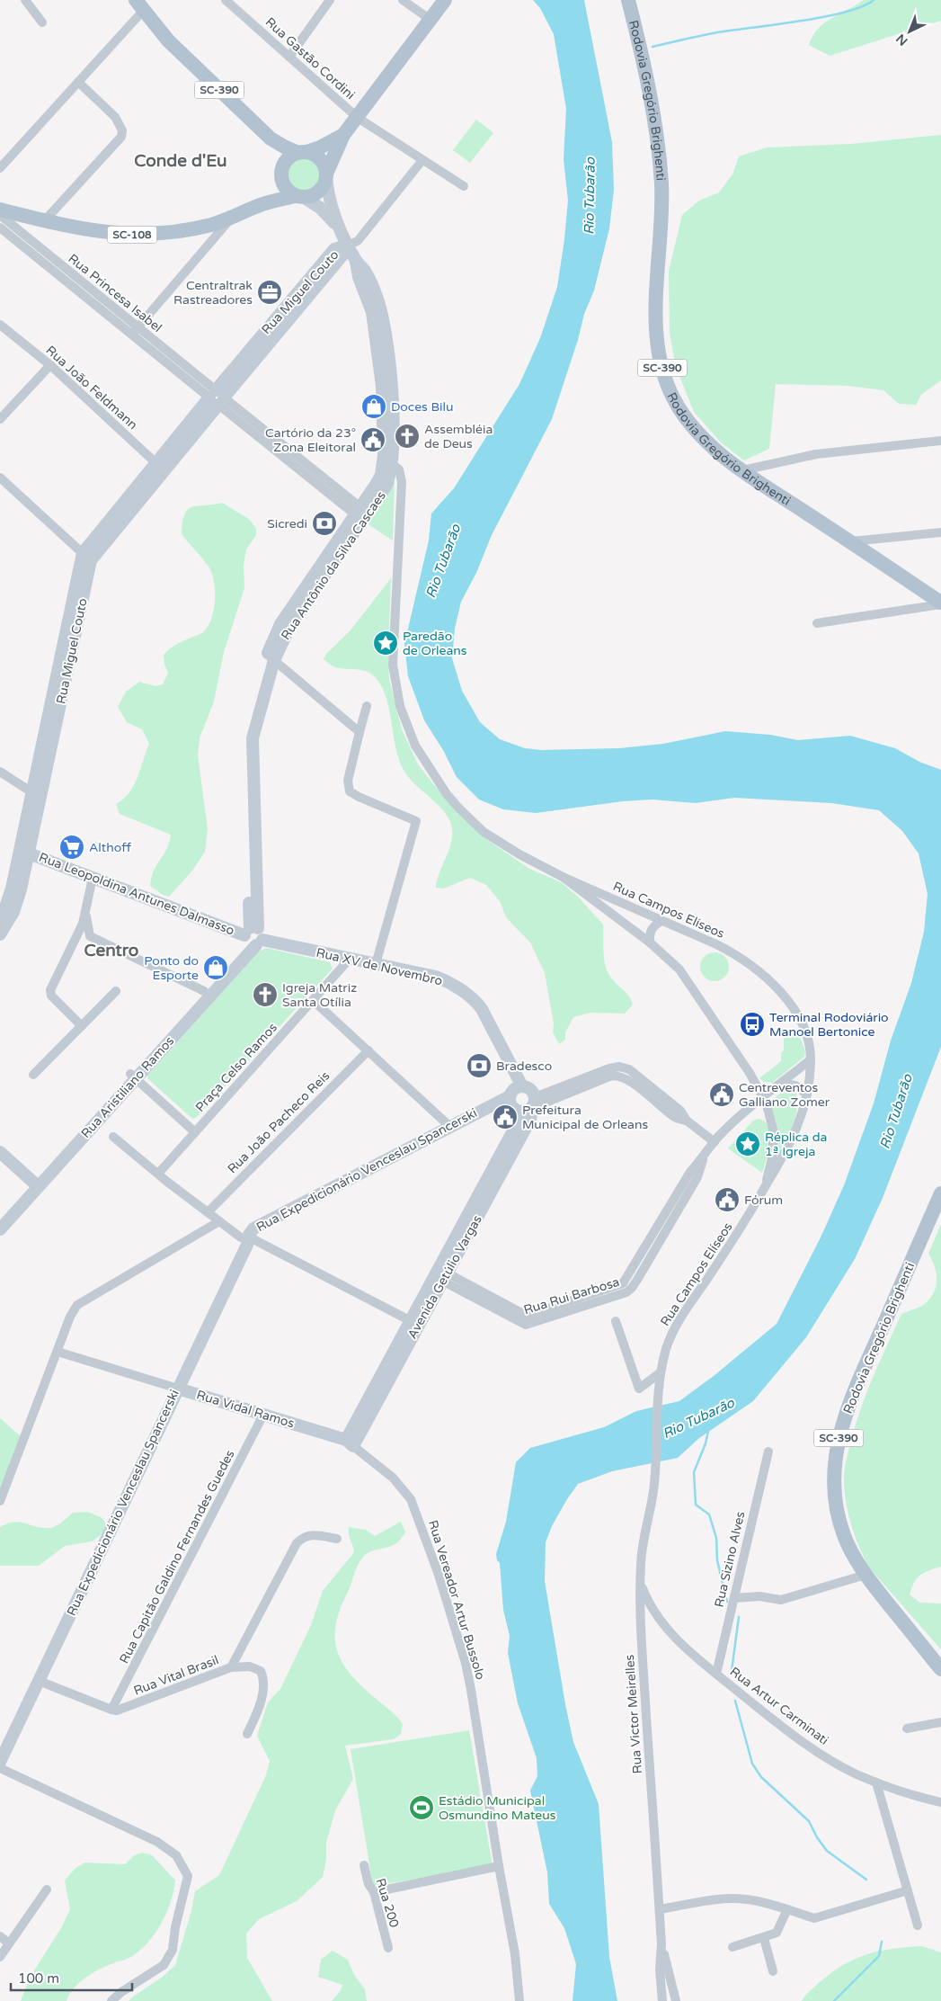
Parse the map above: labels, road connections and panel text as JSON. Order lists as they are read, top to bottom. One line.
{"streets":{"main road":["SC-390","Rodovia Gregório Brighenti","SC-108"],"street":["Rua Gastão Cordini","Rua Miguel Couto","Rua Princesa Isabel","Rua João Feldmann","Rua Antônio da Silva Cascaes","Rua Leopoldina Antunes Dalmasso","Rua Campos Elíseos","Rua XV de Novembro","Praça Celso Ramos","Rua Aristiliano Ramos","Rua João Pacheco Reis","Rua Expedicionário Venceslau Spancerski","Avenida Getúlio Vargas","Rua Rui Barbosa","Rua Vidal Ramos","Rua Capitão Galdino Fernandes Guedes","Rua Sizino Alves","Rua Vereador Artur Bussolo","Rua Vital Brasil","Rua Artur Carminati","Rua Victor Meirelles","Rua 200"]},"crossings":[["SC-390","SC-108"],["SC-390","Rua Antônio da Silva Cascaes"],["SC-108","Rua Antônio da Silva Cascaes"],["Rua Miguel Couto","Rua Princesa Isabel"],["Rua Miguel Couto","Rua João Feldmann"],["Rua Miguel Couto","Rua Antônio da Silva Cascaes"],["Rua Miguel Couto","Rua Leopoldina Antunes Dalmasso"],["Rua Princesa Isabel","Rua Antônio da Silva Cascaes"],["Rua Antônio da Silva Cascaes","Rua Leopoldina Antunes Dalmasso"],["Rua Antônio da Silva Cascaes","Rua XV de Novembro"],["Rua Antônio da Silva Cascaes","Rua Aristiliano Ramos"],["Rua Leopoldina Antunes Dalmasso","Rua XV de Novembro"],["Rua Leopoldina Antunes Dalmasso","Rua Aristiliano Ramos"],["Rua Campos Elíseos","Rua Rui Barbosa"],["Rua Campos Elíseos","Rua Victor Meirelles"],["Rua XV de Novembro","Praça Celso Ramos"],["Rua XV de Novembro","Rua Aristiliano Ramos"],["Rua XV de Novembro","Rua Expedicionário Venceslau Spancerski"],["Rua Expedicionário Venceslau Spancerski","Rua Vidal Ramos"],["Avenida Getúlio Vargas","Rua Rui Barbosa"],["Avenida Getúlio Vargas","Rua Vidal Ramos"],["Avenida Getúlio Vargas","Rua Vereador Artur Bussolo"],["Rua Vidal Ramos","Rua Capitão Galdino Fernandes Guedes"],["Rua Vidal Ramos","Rua Vereador Artur Bussolo"],["Rua Capitão Galdino Fernandes Guedes","Rua Vital Brasil"],["Rua Sizino Alves","Rua Artur Carminati"],["Rua Artur Carminati","Rua Victor Meirelles"]],"districts":["Conde d'Eu","Centro"],"water":["Rio Tubarão"],"places":{"office":["Centraltrak Rastreadores"],"shop":["Doces Bilu","Ponto do Esporte"],"church":["Assembléia de Deus","Igreja Matriz Santa Otília"],"public building":["Cartório da 23° Zona Eleitoral","Centreventos Galliano Zomer","Prefeitura Municipal de Orleans","Fórum"],"bank":["Sicredi","Bradesco"],"place":["Paredão de Orleans","Réplica da 1ª Igreja"],"supermarket":["Althoff"],"bus stop":["Terminal Rodoviário Manoel Bertonice"],"sports":["Estádio Municipal Osmundino Mateus"]},"scale_bar":"100 m","north":"bottom left"}
